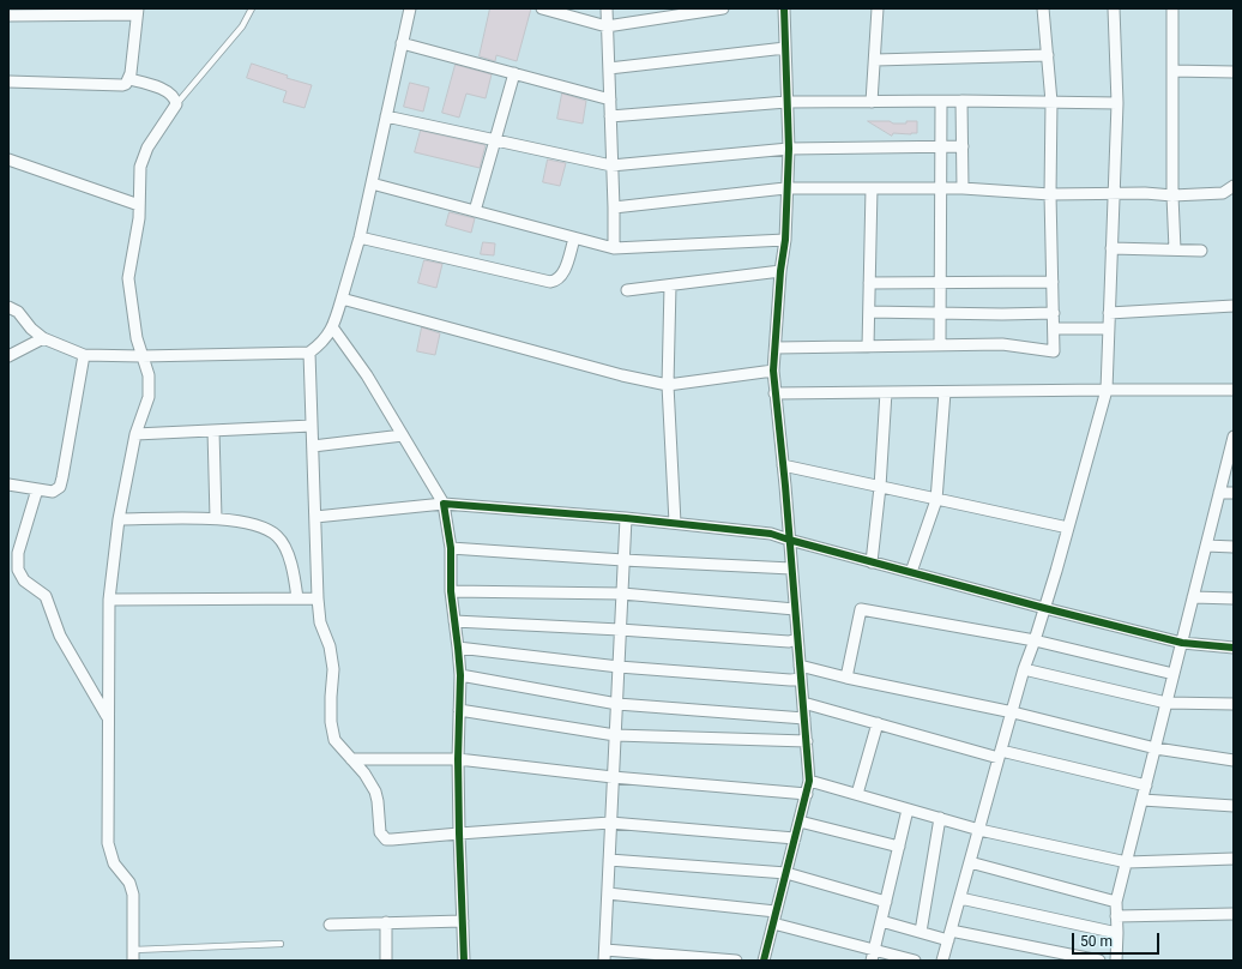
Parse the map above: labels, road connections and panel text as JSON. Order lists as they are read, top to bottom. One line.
{"scale_bar":"50 m"}
